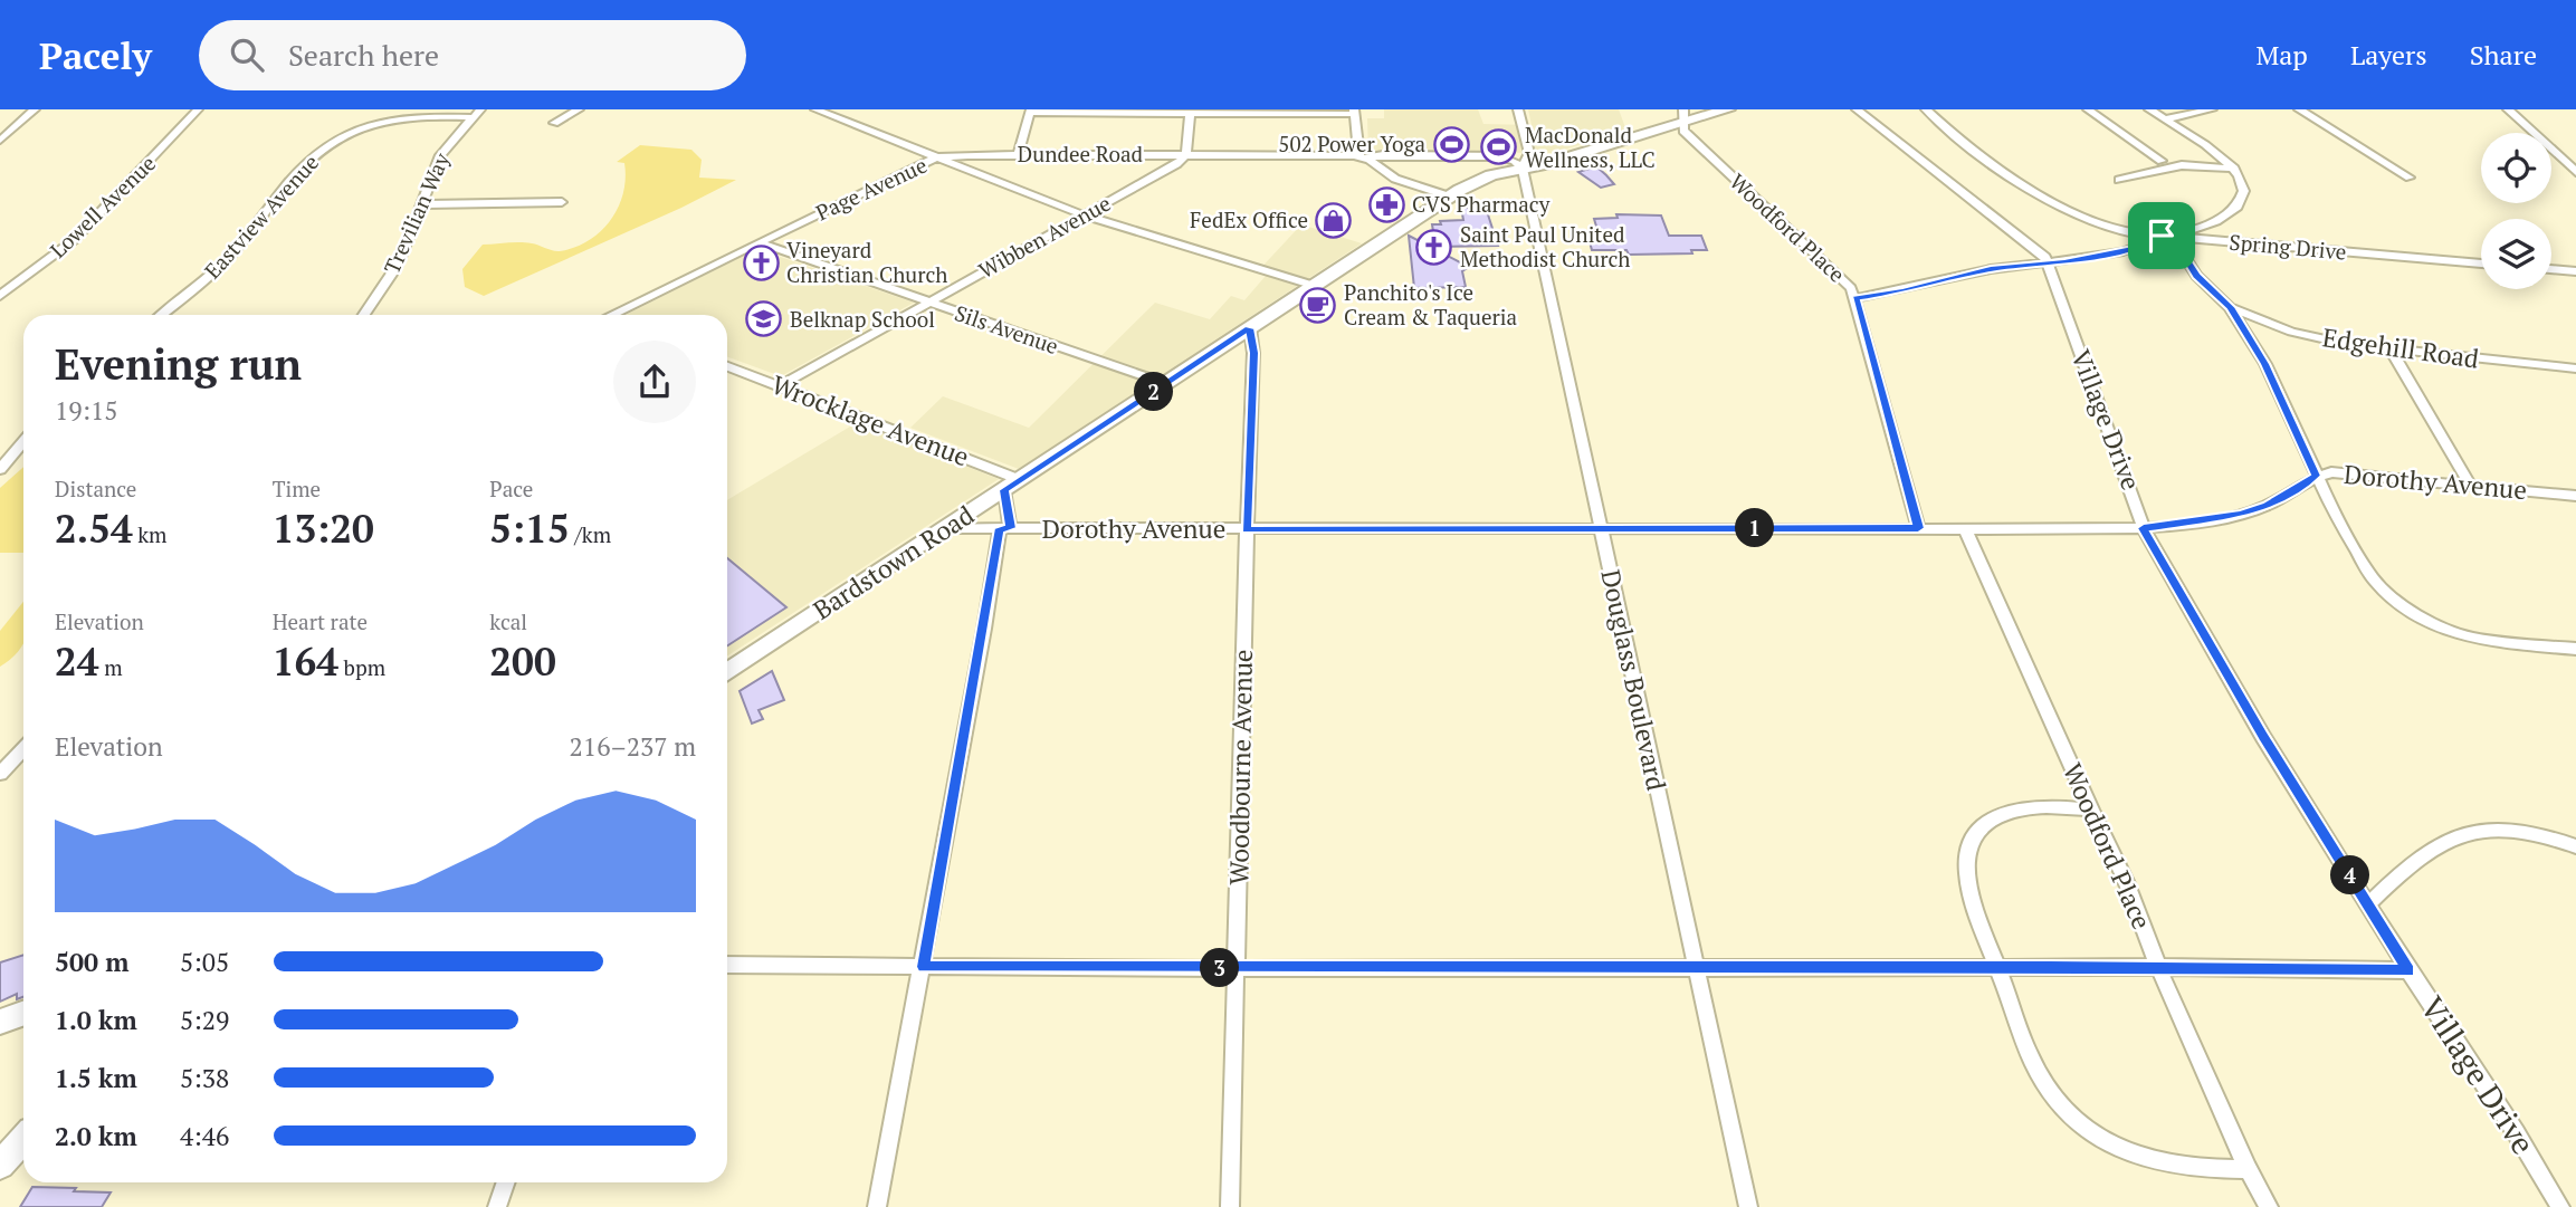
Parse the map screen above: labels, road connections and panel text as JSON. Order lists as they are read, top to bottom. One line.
{"streets":{"main road":["Bardstown Road"],"street":["Dundee Road","Page Avenue","Lowell Avenue","Trevilian Way","Eastview Avenue","Woodford Place","Wibben Avenue","Spring Drive","Sils Avenue","Edgehill Road","Village Drive","Wrocklage Avenue","Dorothy Avenue","Douglass Boulevard","Woodbourne Avenue"]},"crossings":[["Dundee Road","Page Avenue"],["Dundee Road","Wibben Avenue"],["Dundee Road","Bardstown Road"],["Dundee Road","Douglass Boulevard"],["Page Avenue","Sils Avenue"],["Trevilian Way","Eastview Avenue"],["Woodford Place","Spring Drive"],["Woodford Place","Dorothy Avenue"],["Woodford Place","Bardstown Road"],["Wibben Avenue","Sils Avenue"],["Wibben Avenue","Wrocklage Avenue"],["Spring Drive","Village Drive"],["Sils Avenue","Bardstown Road"],["Village Drive","Dorothy Avenue"],["Wrocklage Avenue","Bardstown Road"],["Dorothy Avenue","Bardstown Road"],["Dorothy Avenue","Douglass Boulevard"],["Dorothy Avenue","Woodbourne Avenue"],["Bardstown Road","Douglass Boulevard"],["Bardstown Road","Woodbourne Avenue"]],"places":{"sports":["502 Power Yoga","MacDonald Wellness, LLC"],"pharmacy":["CVS Pharmacy"],"shop":["FedEx Office"],"church":["Saint Paul United Methodist Church","Vineyard Christian Church"],"cafe":["Panchito's Ice Cream & Taqueria"],"school or university":["Belknap School"]},"page":{"header":"Pacely","search":"Search here","nav":["Map","Layers","Share"],"heading":["Evening run","19:15"],"pins":["2","1","4","3"],"stats":[["Distance","2.54 km"],["Time","13:20"],["Pace","5:15 /km"],["Elevation","24 m"],["Heart rate","164 bpm"],["kcal","200"]],"chart":["Elevation","216–237 m"],"list":[{"name":"500 m","note":"5:05"},{"name":"1.0 km","note":"5:29"},{"name":"1.5 km","note":"5:38"},{"name":"2.0 km","note":"4:46"}]}}
